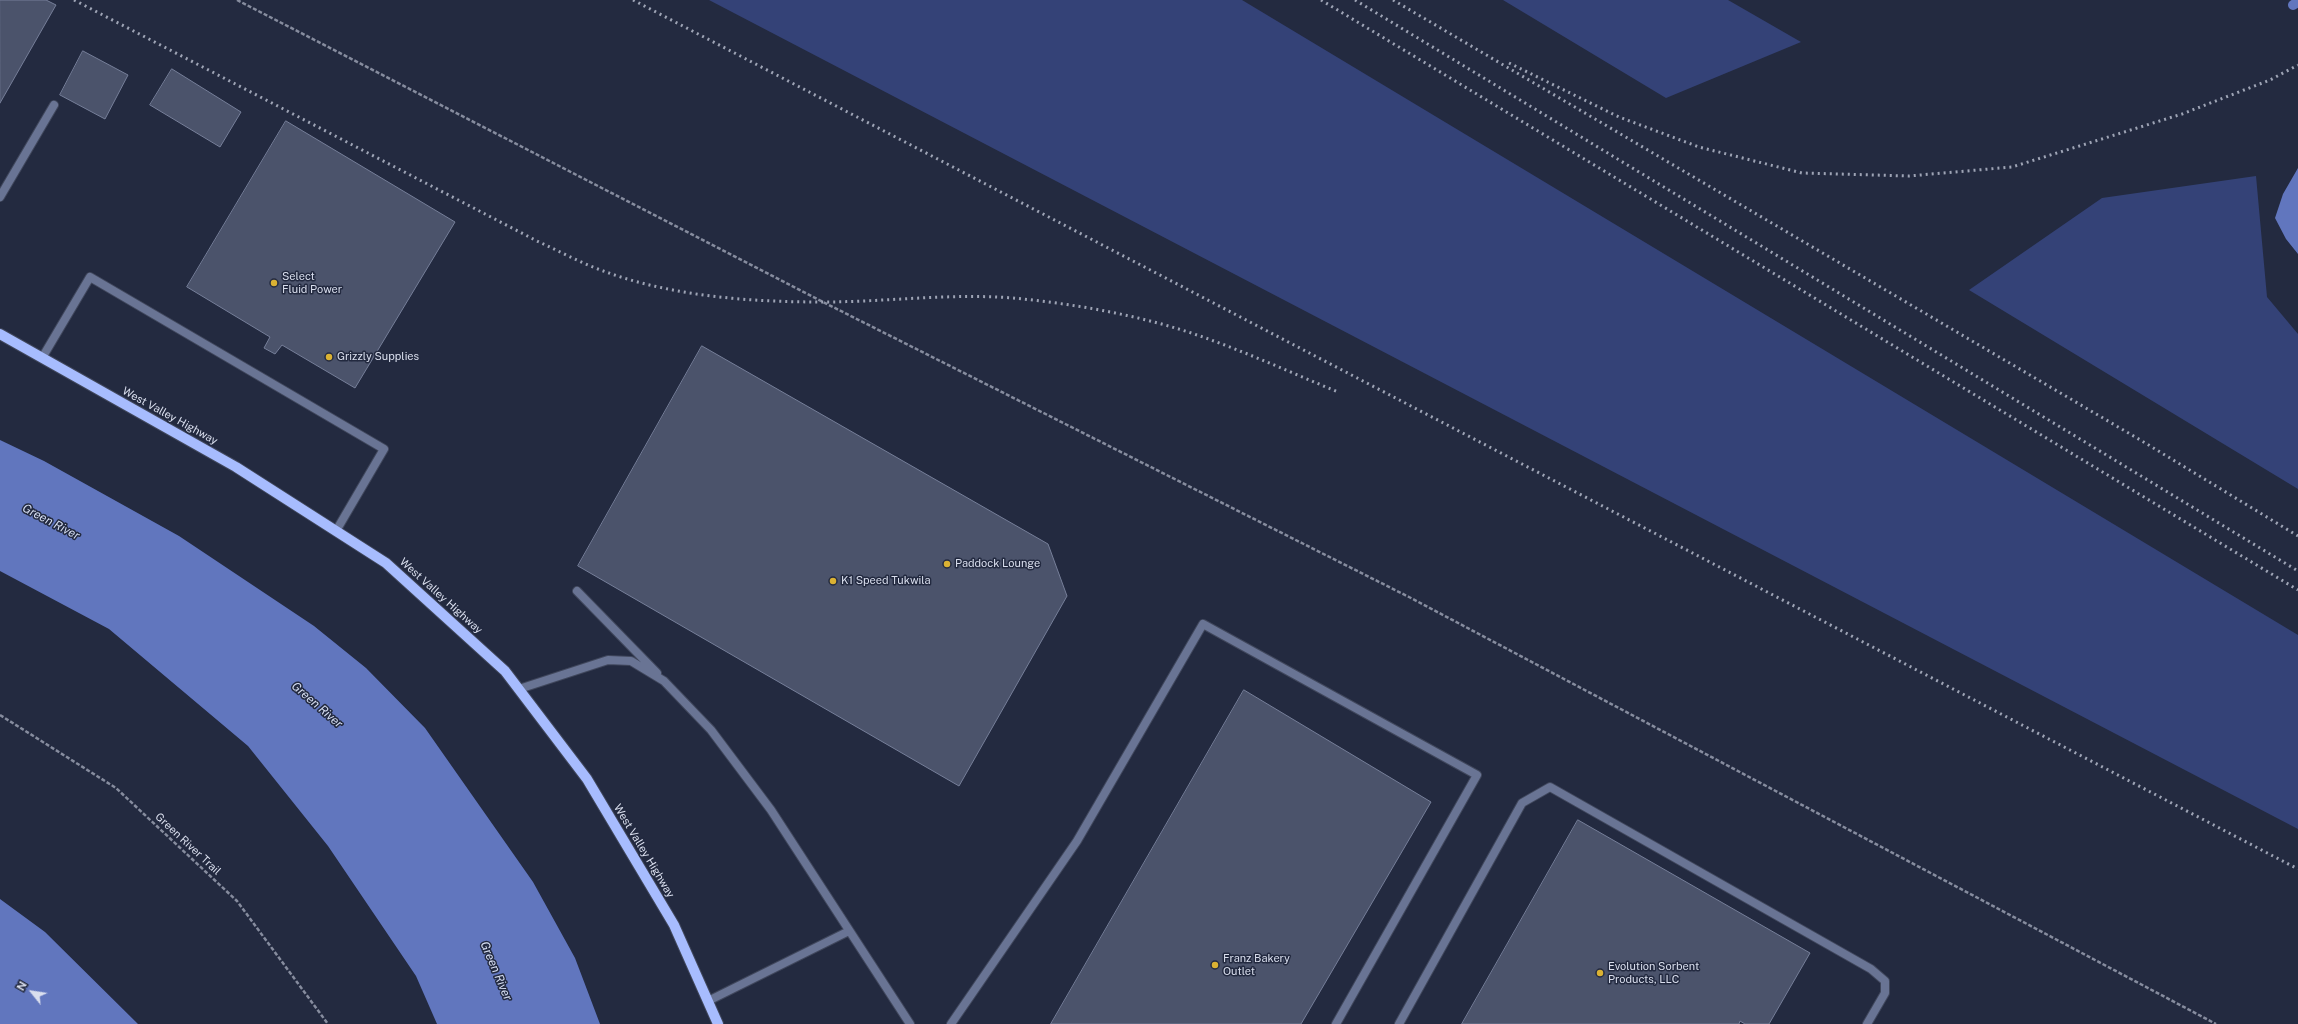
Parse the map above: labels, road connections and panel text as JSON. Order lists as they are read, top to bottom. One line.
{"streets":{"main road":["West Valley Highway"],"path":["Green River Trail"]},"water":["Green River"],"places":["Select Fluid Power","Grizzly Supplies","Paddock Lounge","K1 Speed Tukwila","Franz Bakery Outlet","Evolution Sorbent Products, LLC"],"north":"top left"}
